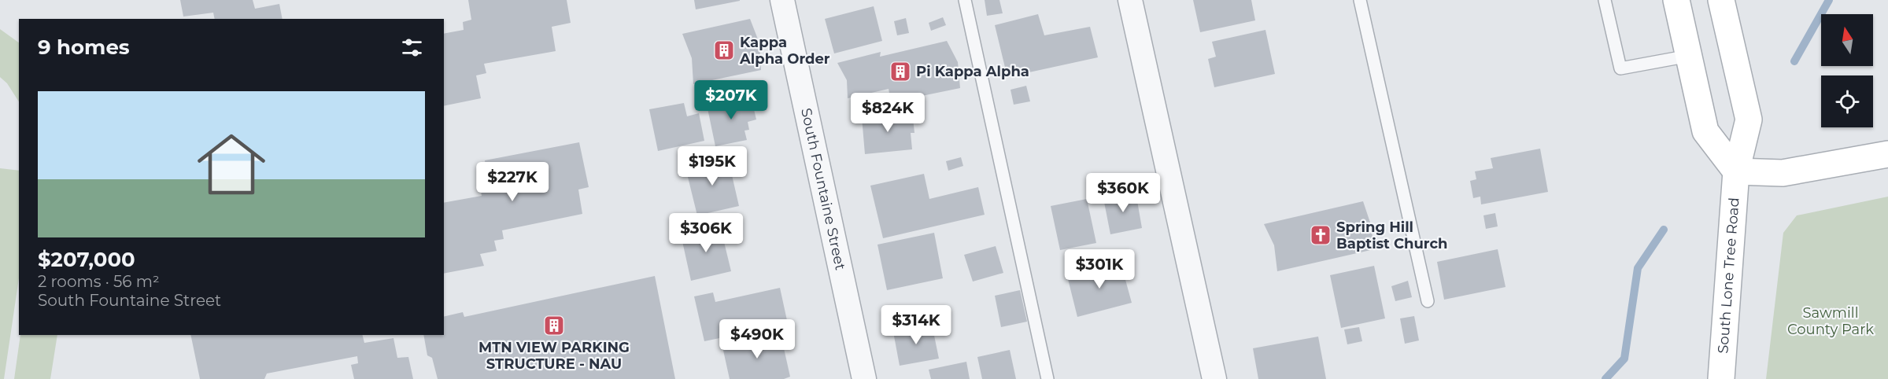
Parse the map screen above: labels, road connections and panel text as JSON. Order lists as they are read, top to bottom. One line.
{"streets":{"main road":["South Lone Tree Road"],"street":["South Fountaine Street"]},"parks":["Sawmill County Park"],"places":{"building":["Kappa Alpha Order","Pi Kappa Alpha","MTN VIEW PARKING STRUCTURE - NAU"],"church":["Spring Hill Baptist Church"]},"north":"top","page":{"heading":"9 homes","list":[{"name":"$207,000","note":"2 rooms · 56 m² · South Fountaine Street"}],"price":["$207K","$824K","$195K","$227K","$360K","$306K","$301K","$314K","$490K"]}}
